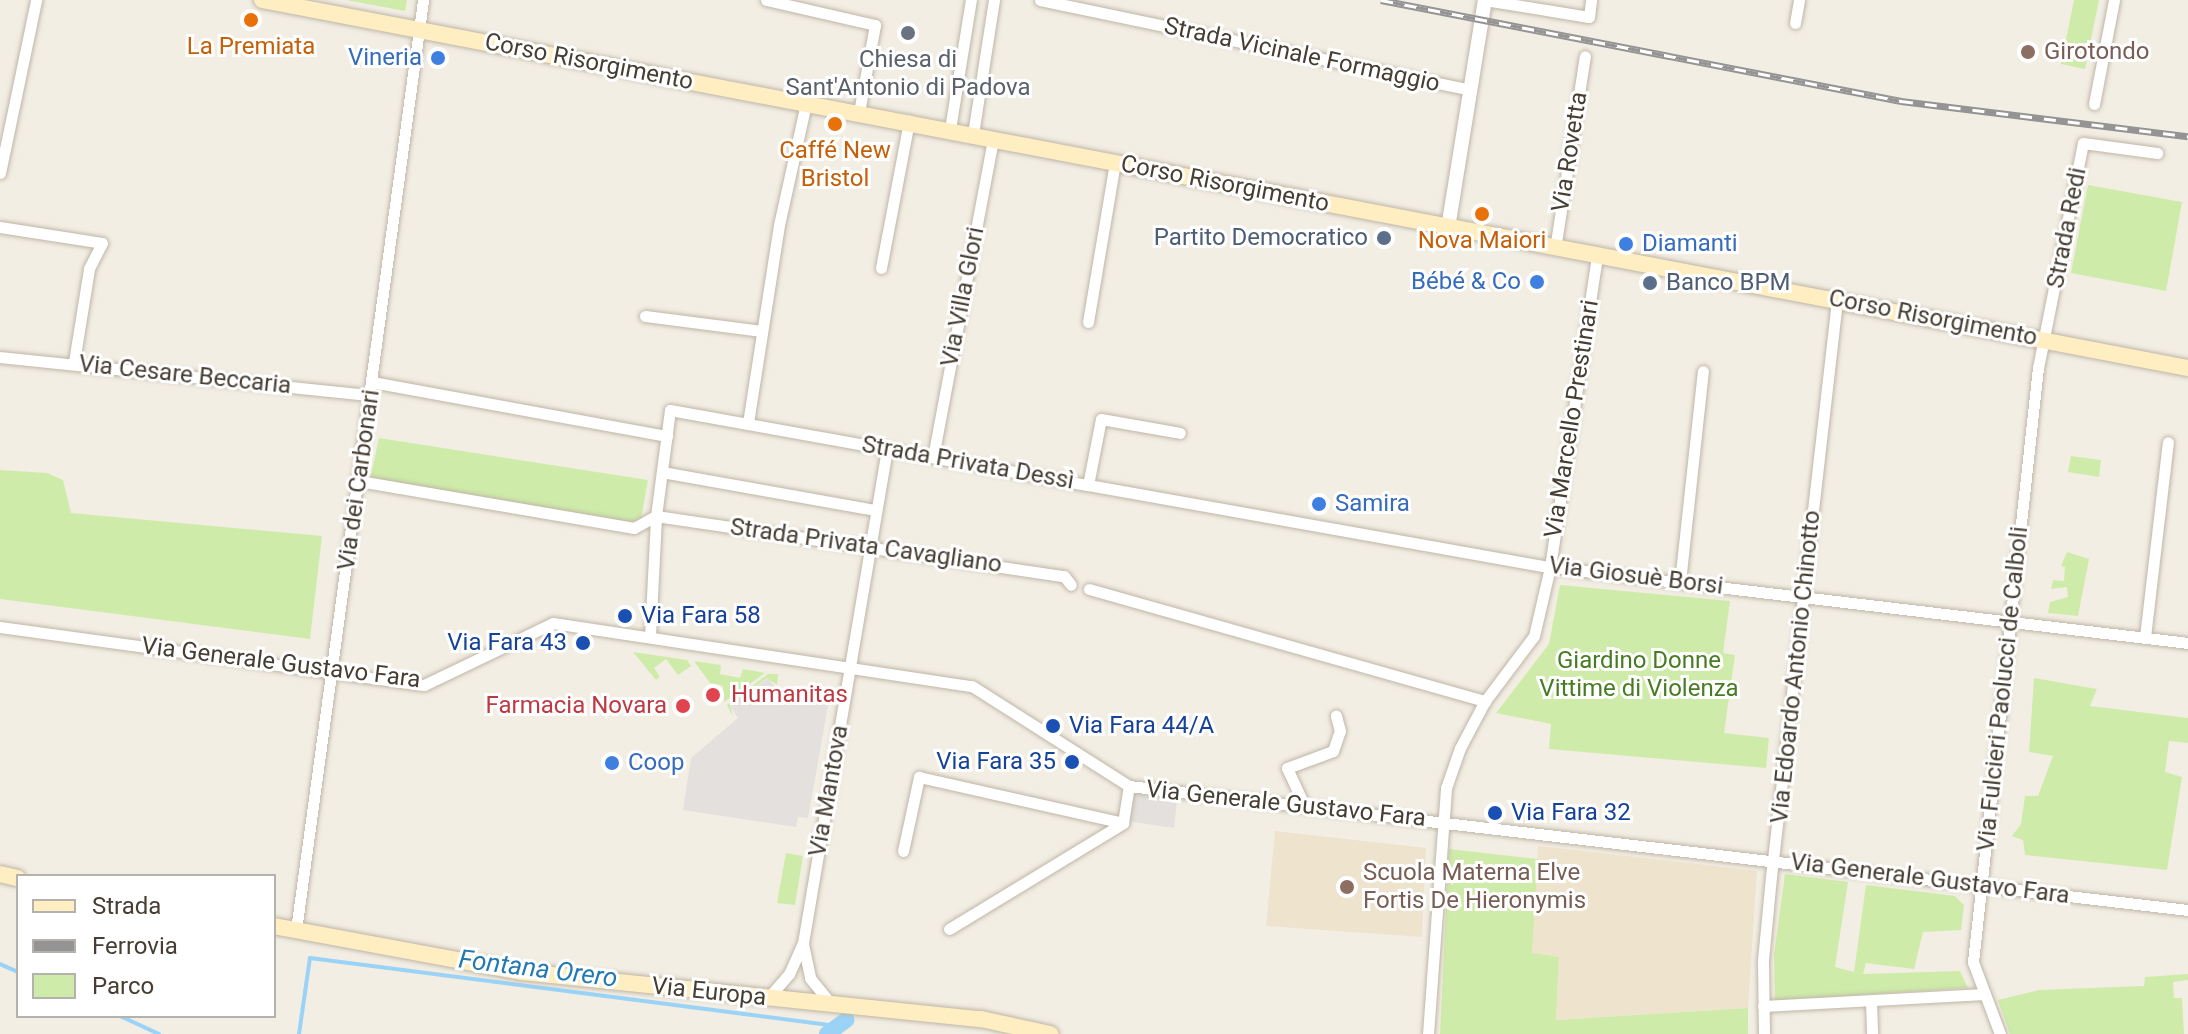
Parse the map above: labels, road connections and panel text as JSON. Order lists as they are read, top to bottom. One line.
{"streets":{"main road":["Corso Risorgimento","Via Europa"],"street":["Strada Vicinale Formaggio","Via Rovetta","Strada Redi","Via Villa Glori","Via Cesare Beccaria","Via Marcello Prestinari","Strada Privata Dessì","Via dei Carbonari","Strada Privata Cavagliano","Via Giosuè Borsi","Via Generale Gustavo Fara","Via Edoardo Antonio Chinotto","Via Fulcieri Paolucci de Calboli","Via Mantova"]},"crossings":[["Corso Risorgimento","Via Rovetta"],["Corso Risorgimento","Strada Redi"],["Corso Risorgimento","Via Villa Glori"],["Corso Risorgimento","Via Marcello Prestinari"],["Corso Risorgimento","Via dei Carbonari"],["Corso Risorgimento","Via Edoardo Antonio Chinotto"],["Corso Risorgimento","Via Fulcieri Paolucci de Calboli"],["Strada Redi","Via Fulcieri Paolucci de Calboli"],["Via Villa Glori","Strada Privata Dessì"],["Via Cesare Beccaria","Via dei Carbonari"],["Via Marcello Prestinari","Via Giosuè Borsi"],["Via Marcello Prestinari","Via Generale Gustavo Fara"],["Strada Privata Dessì","Via Giosuè Borsi"],["Strada Privata Dessì","Via Mantova"],["Via dei Carbonari","Via Generale Gustavo Fara"],["Via dei Carbonari","Via Europa"],["Strada Privata Cavagliano","Via Mantova"],["Via Giosuè Borsi","Via Edoardo Antonio Chinotto"],["Via Giosuè Borsi","Via Fulcieri Paolucci de Calboli"],["Via Generale Gustavo Fara","Via Edoardo Antonio Chinotto"],["Via Generale Gustavo Fara","Via Fulcieri Paolucci de Calboli"],["Via Generale Gustavo Fara","Via Mantova"],["Via Mantova","Via Europa"]],"water":["Fontana Orero"],"parks":["Giardino Donne Vittime di Violenza"],"places":["La Premiata","Chiesa di Sant'Antonio di Padova","Girotondo","Vineria","Caffé New Bristol","Nova Maiori","Partito Democratico","Diamanti","Bébé & Co","Banco BPM","Samira","Via Fara 58","Via Fara 43","Humanitas","Farmacia Novara","Via Fara 44/A","Via Fara 35","Coop","Via Fara 32","Scuola Materna Elve Fortis De Hieronymis"],"legend":["Strada","Ferrovia","Parco"]}
